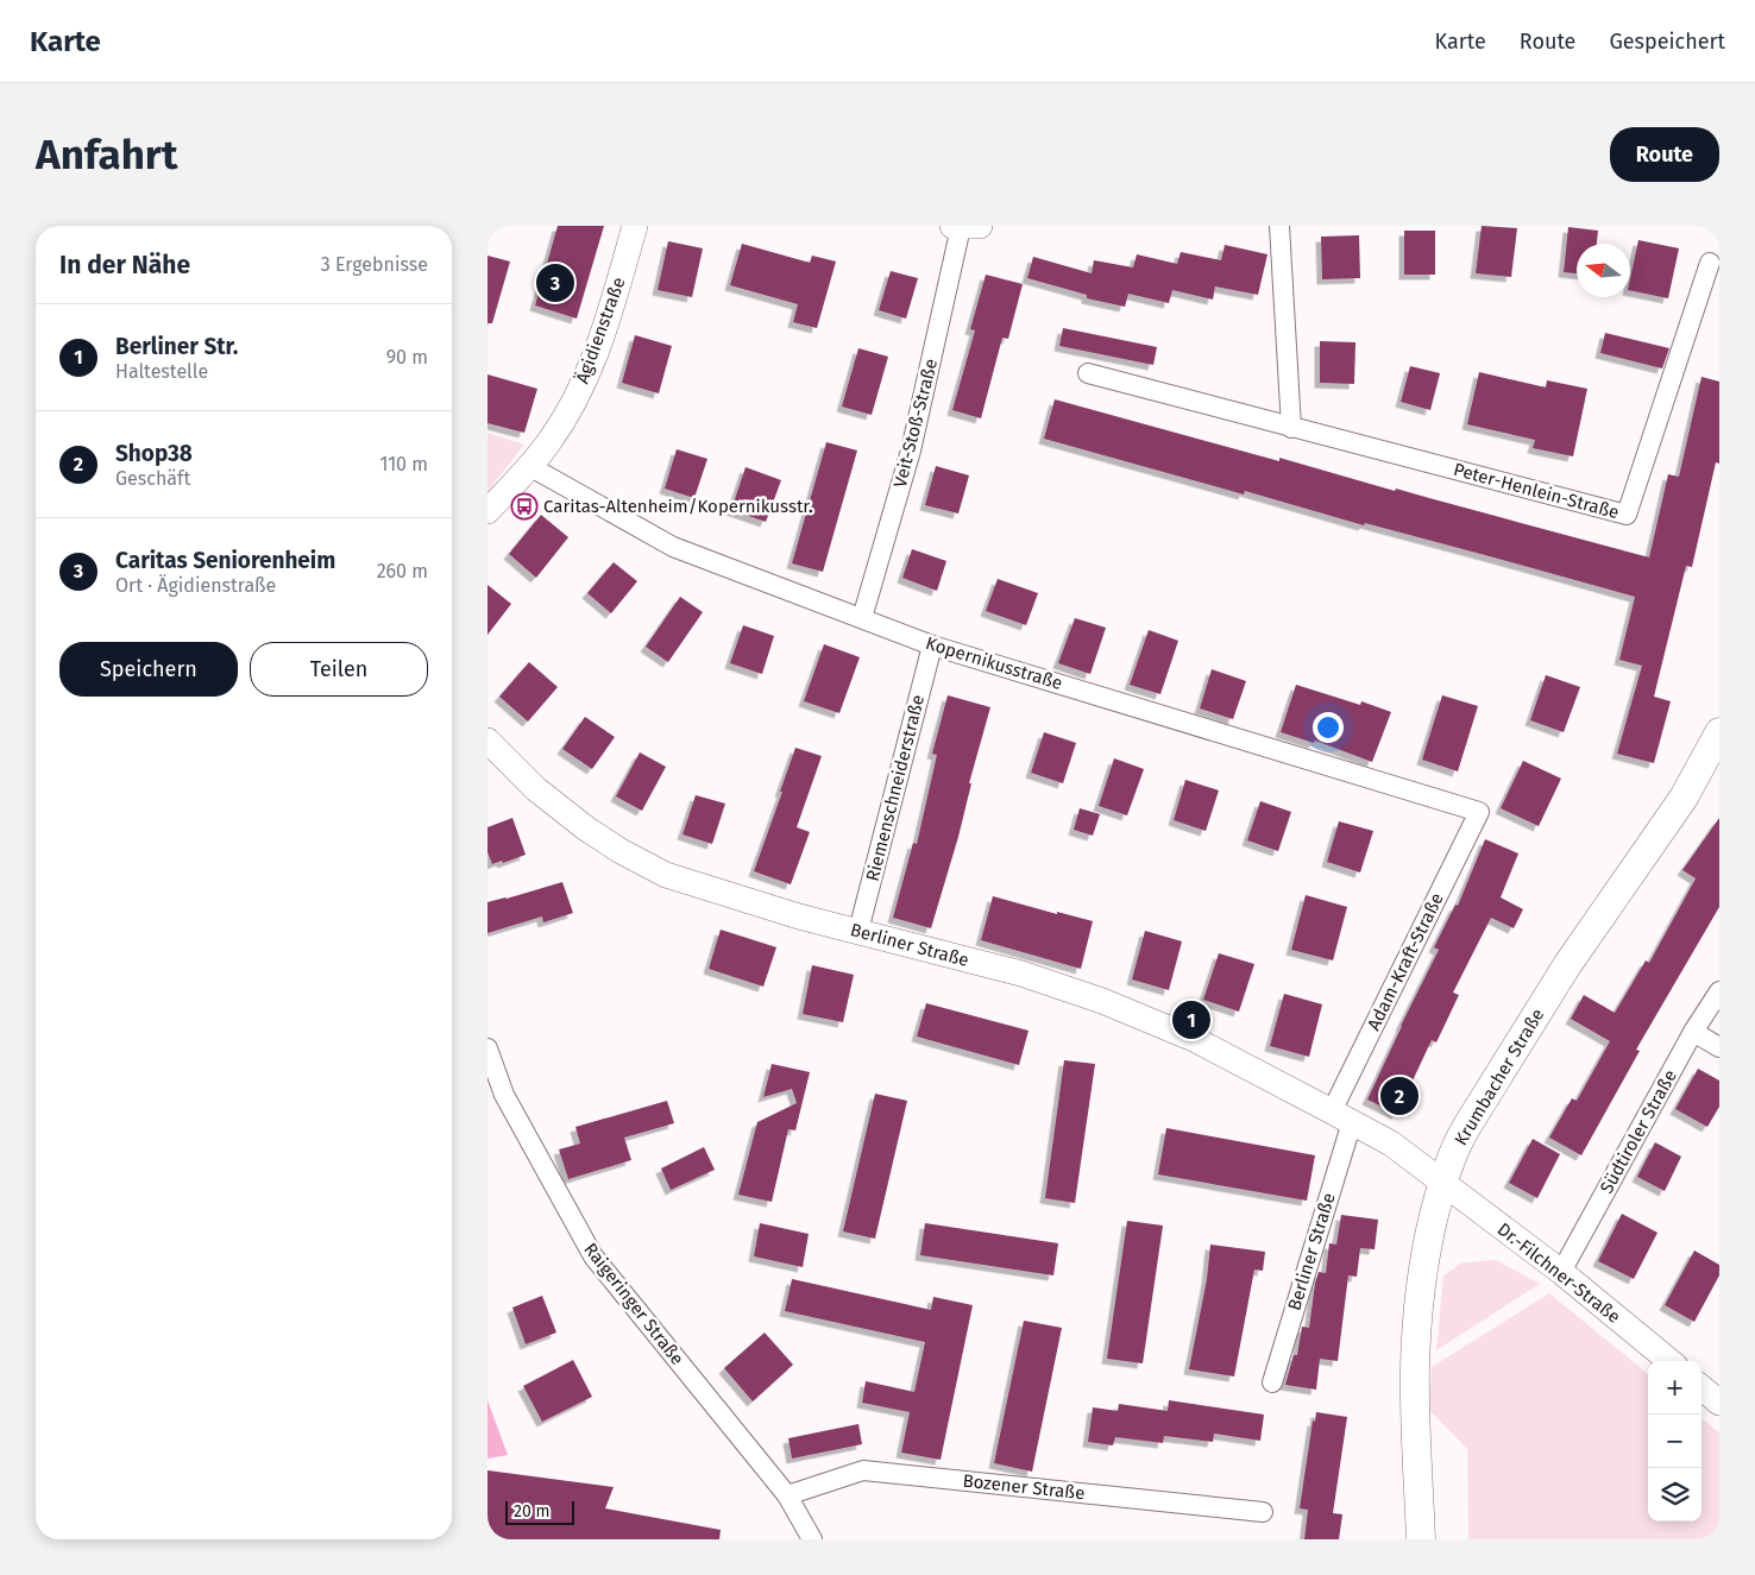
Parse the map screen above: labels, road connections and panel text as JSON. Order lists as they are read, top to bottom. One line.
{"streets":{"main road":["Krumbacher Straße"],"street":["Ägidienstraße","Veit-Stoß-Straße","Peter-Henlein-Straße","Kopernikusstraße","Riemenschneiderstraße","Berliner Straße","Adam-Kraft-Straße","Südtiroler Straße","Dr.-Filchner-Straße","Raigeringer Straße","Bozener Straße"]},"crossings":[["Ägidienstraße","Kopernikusstraße"],["Veit-Stoß-Straße","Kopernikusstraße"],["Kopernikusstraße","Riemenschneiderstraße"],["Kopernikusstraße","Adam-Kraft-Straße"],["Riemenschneiderstraße","Berliner Straße"],["Berliner Straße","Adam-Kraft-Straße"],["Berliner Straße","Krumbacher Straße"],["Berliner Straße","Dr.-Filchner-Straße"],["Krumbacher Straße","Dr.-Filchner-Straße"],["Südtiroler Straße","Dr.-Filchner-Straße"],["Raigeringer Straße","Bozener Straße"]],"places":{"bus stop":["Caritas-Altenheim/Kopernikusstr."]},"scale_bar":"20 m","north":"left","page":{"header":"Karte","nav":["Karte","Route","Gespeichert"],"buttons":["Route",["Speichern","Teilen"]],"title":"Anfahrt","heading":["In der Nähe","3 Ergebnisse"],"pins":["3","1","2"],"list":[{"mark":"1","name":"Berliner Str.","note":"Haltestelle","value":"90 m"},{"mark":"2","name":"Shop38","note":"Geschäft","value":"110 m"},{"mark":"3","name":"Caritas Seniorenheim","note":"Ort · Ägidienstraße","value":"260 m"}],"map_buttons":["+","−"],"scale":"20 m"}}
